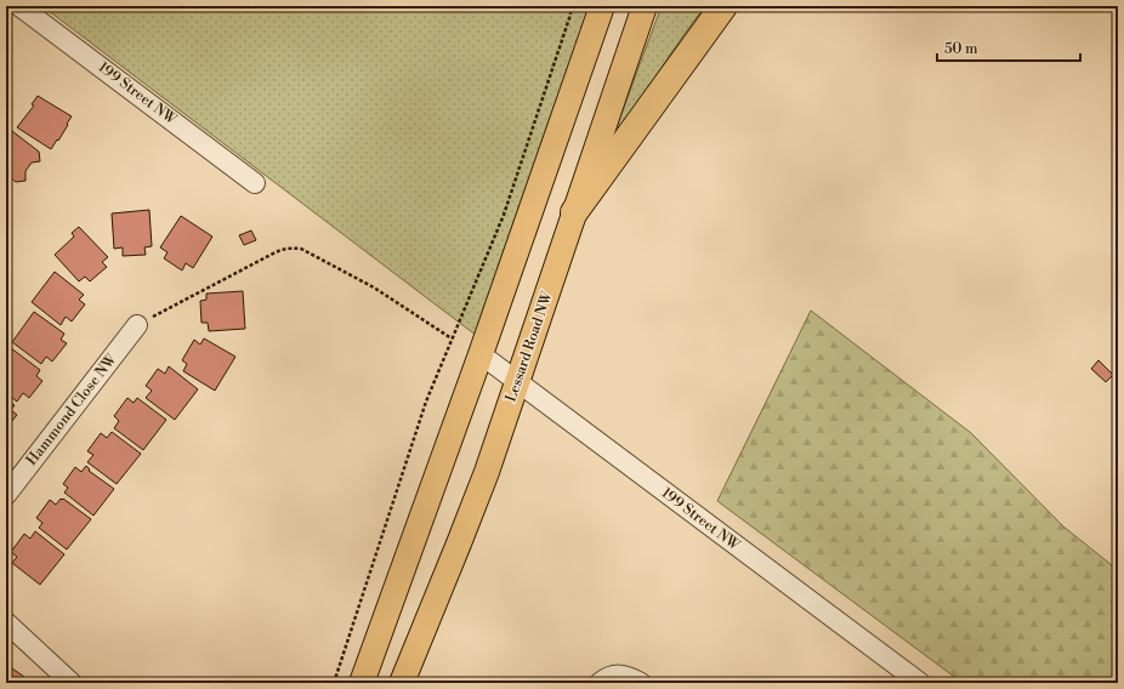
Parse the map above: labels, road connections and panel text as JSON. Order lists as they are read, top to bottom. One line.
{"streets":{"main road":["Lessard Road NW"],"street":["199 Street NW","Hammond Close NW"]},"crossings":[["199 Street NW","Lessard Road NW"]],"scale_bar":"50 m"}
